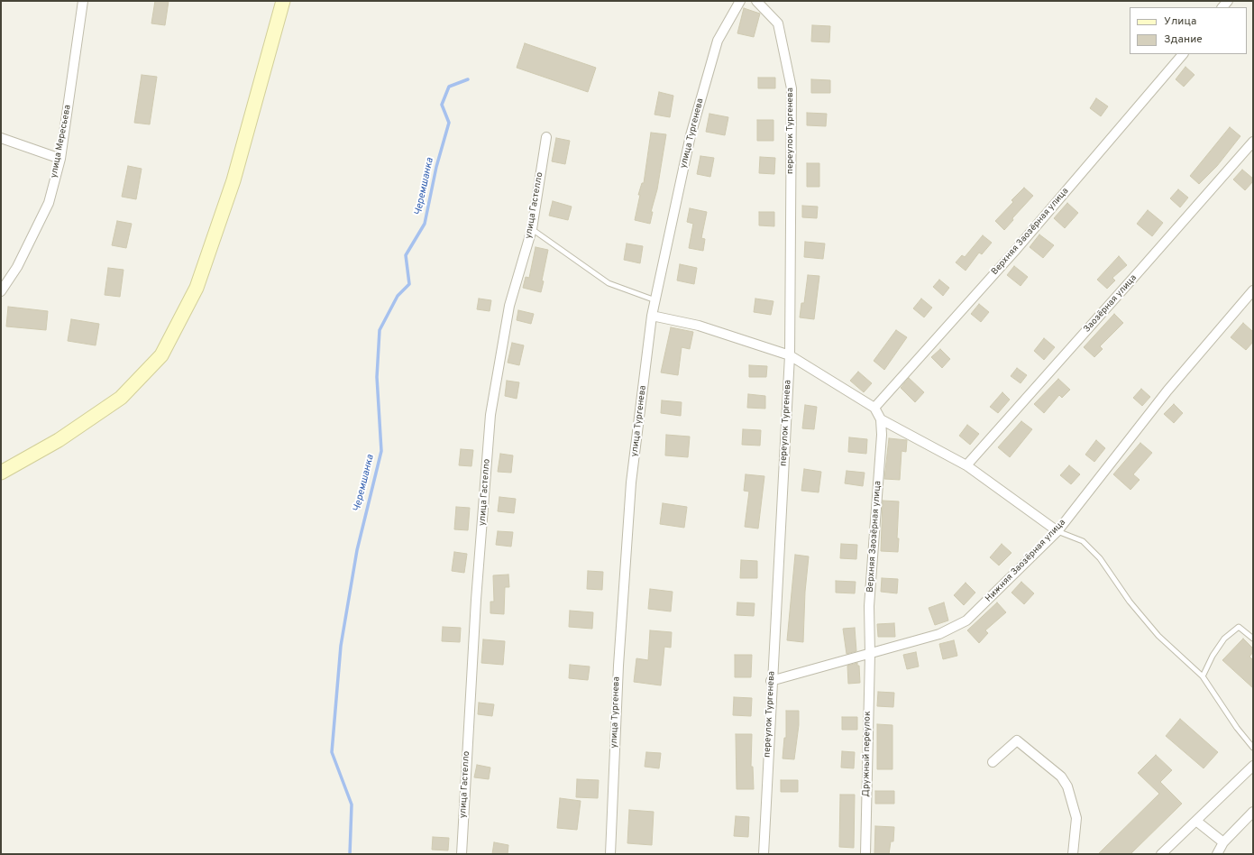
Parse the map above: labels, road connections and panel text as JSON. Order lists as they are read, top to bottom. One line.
{"streets":{"street":["переулок Тургенева","улица Тургенева","улица Мересьева","улица Гастелло","Верхняя Заозёрная улица","Заозёрная улица","Нижняя Заозёрная улица","Дружный переулок"]},"crossings":[["переулок Тургенева","Нижняя Заозёрная улица"],["Верхняя Заозёрная улица","Нижняя Заозёрная улица"],["Верхняя Заозёрная улица","Дружный переулок"],["Нижняя Заозёрная улица","Дружный переулок"]],"water":["Черемшанка"],"legend":["Улица","Здание"]}
